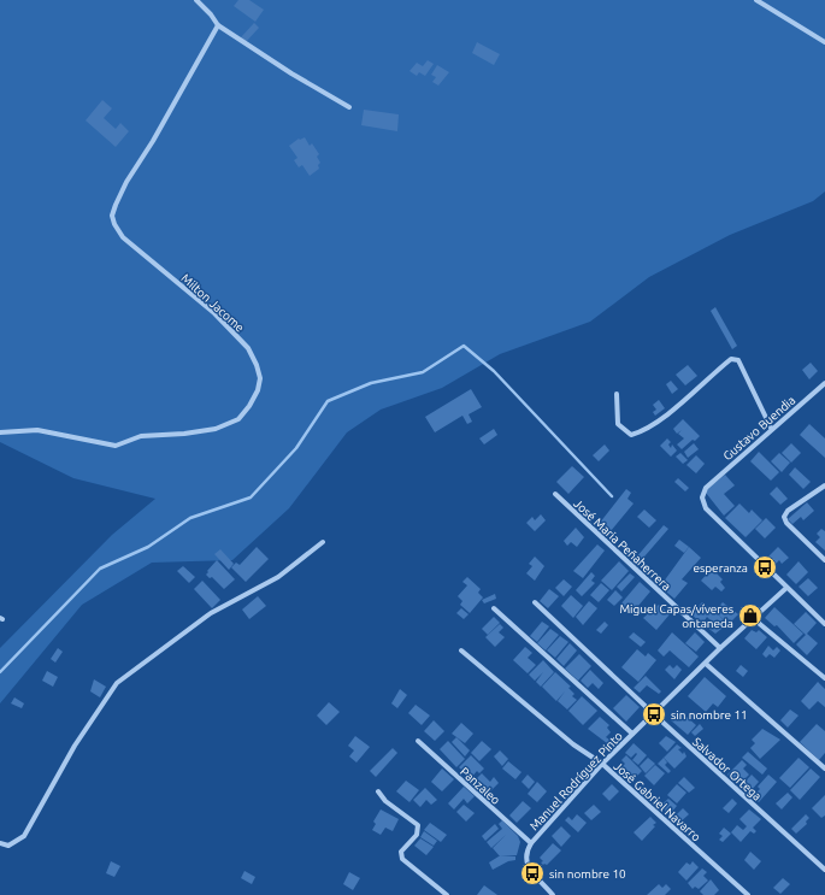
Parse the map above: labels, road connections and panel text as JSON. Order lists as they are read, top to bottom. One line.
{"streets":{"street":["Milton Jacome","Gustavo Buendia","José Maria Peñaherrera","Salvador Ortega","Manuel Rodríguez Pinto","Panzaleo","José Gabriel Navarro"]},"crossings":[["Gustavo Buendia","Manuel Rodríguez Pinto"],["José Maria Peñaherrera","Manuel Rodríguez Pinto"],["Salvador Ortega","Manuel Rodríguez Pinto"],["Manuel Rodríguez Pinto","Panzaleo"],["Manuel Rodríguez Pinto","José Gabriel Navarro"]],"places":{"bus stop":["esperanza","sin nombre 11","sin nombre 10"],"shop":["Miguel Capas/víveres ontaneda"]}}
